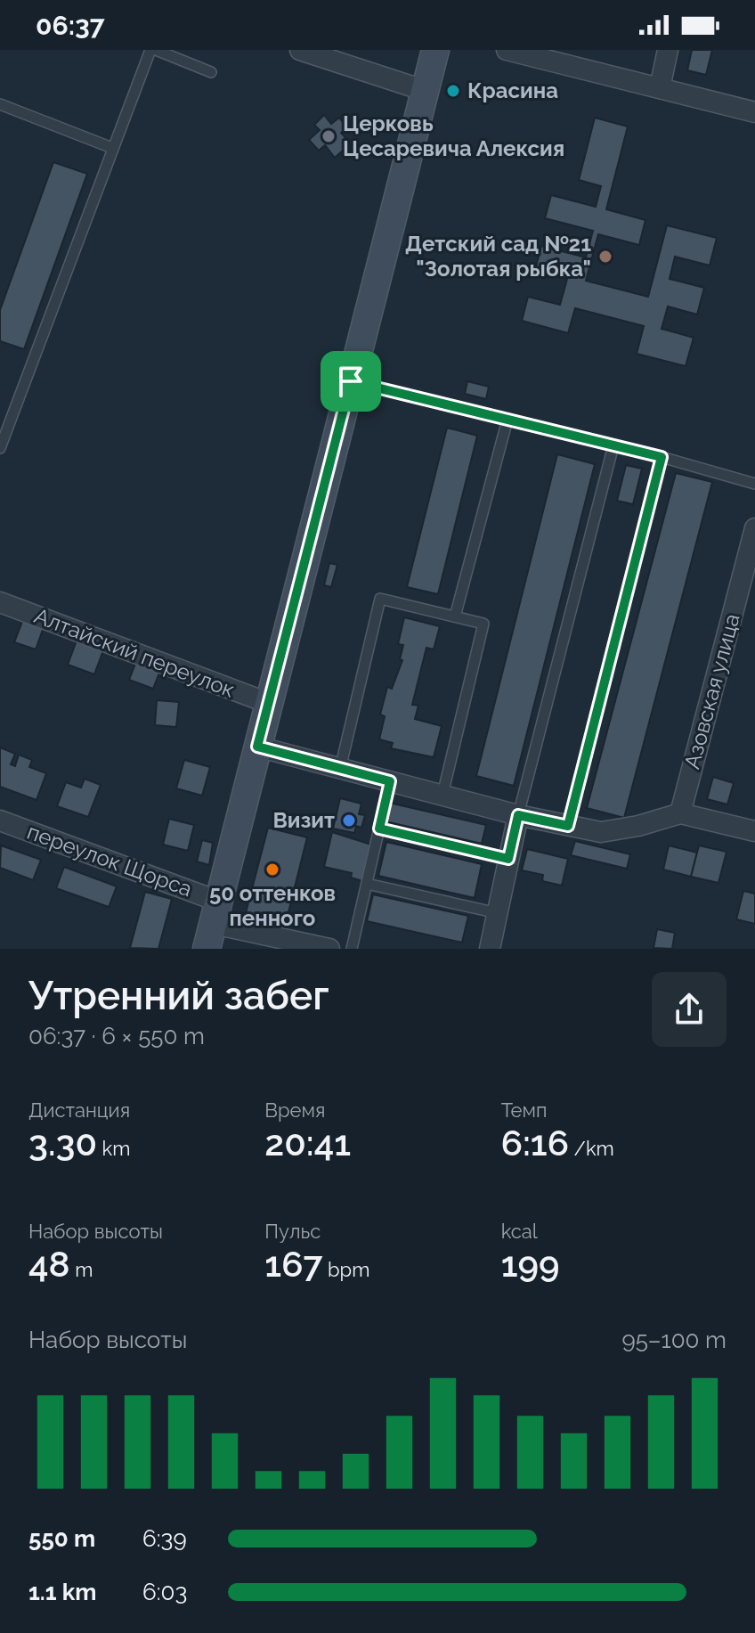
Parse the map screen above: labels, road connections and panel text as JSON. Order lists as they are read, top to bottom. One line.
{"streets":{"street":["Алтайский переулок","Азовская улица","переулок Щорса"]},"places":["Красина","Церковь Цесаревича Алексия","Детский сад №21 \"Золотая рыбка\"","Визит","50 оттенков пенного"],"page":{"status":"06:37","heading":["Утренний забег","06:37 · 6 × 550 m"],"stats":[["Дистанция","3.30 km"],["Время","20:41"],["Темп","6:16 /km"],["Набор высоты","48 m"],["Пульс","167 bpm"],["kcal","199"]],"chart":["Набор высоты","95–100 m"],"list":[{"name":"550 m","note":"6:39"},{"name":"1.1 km","note":"6:03"}]}}
